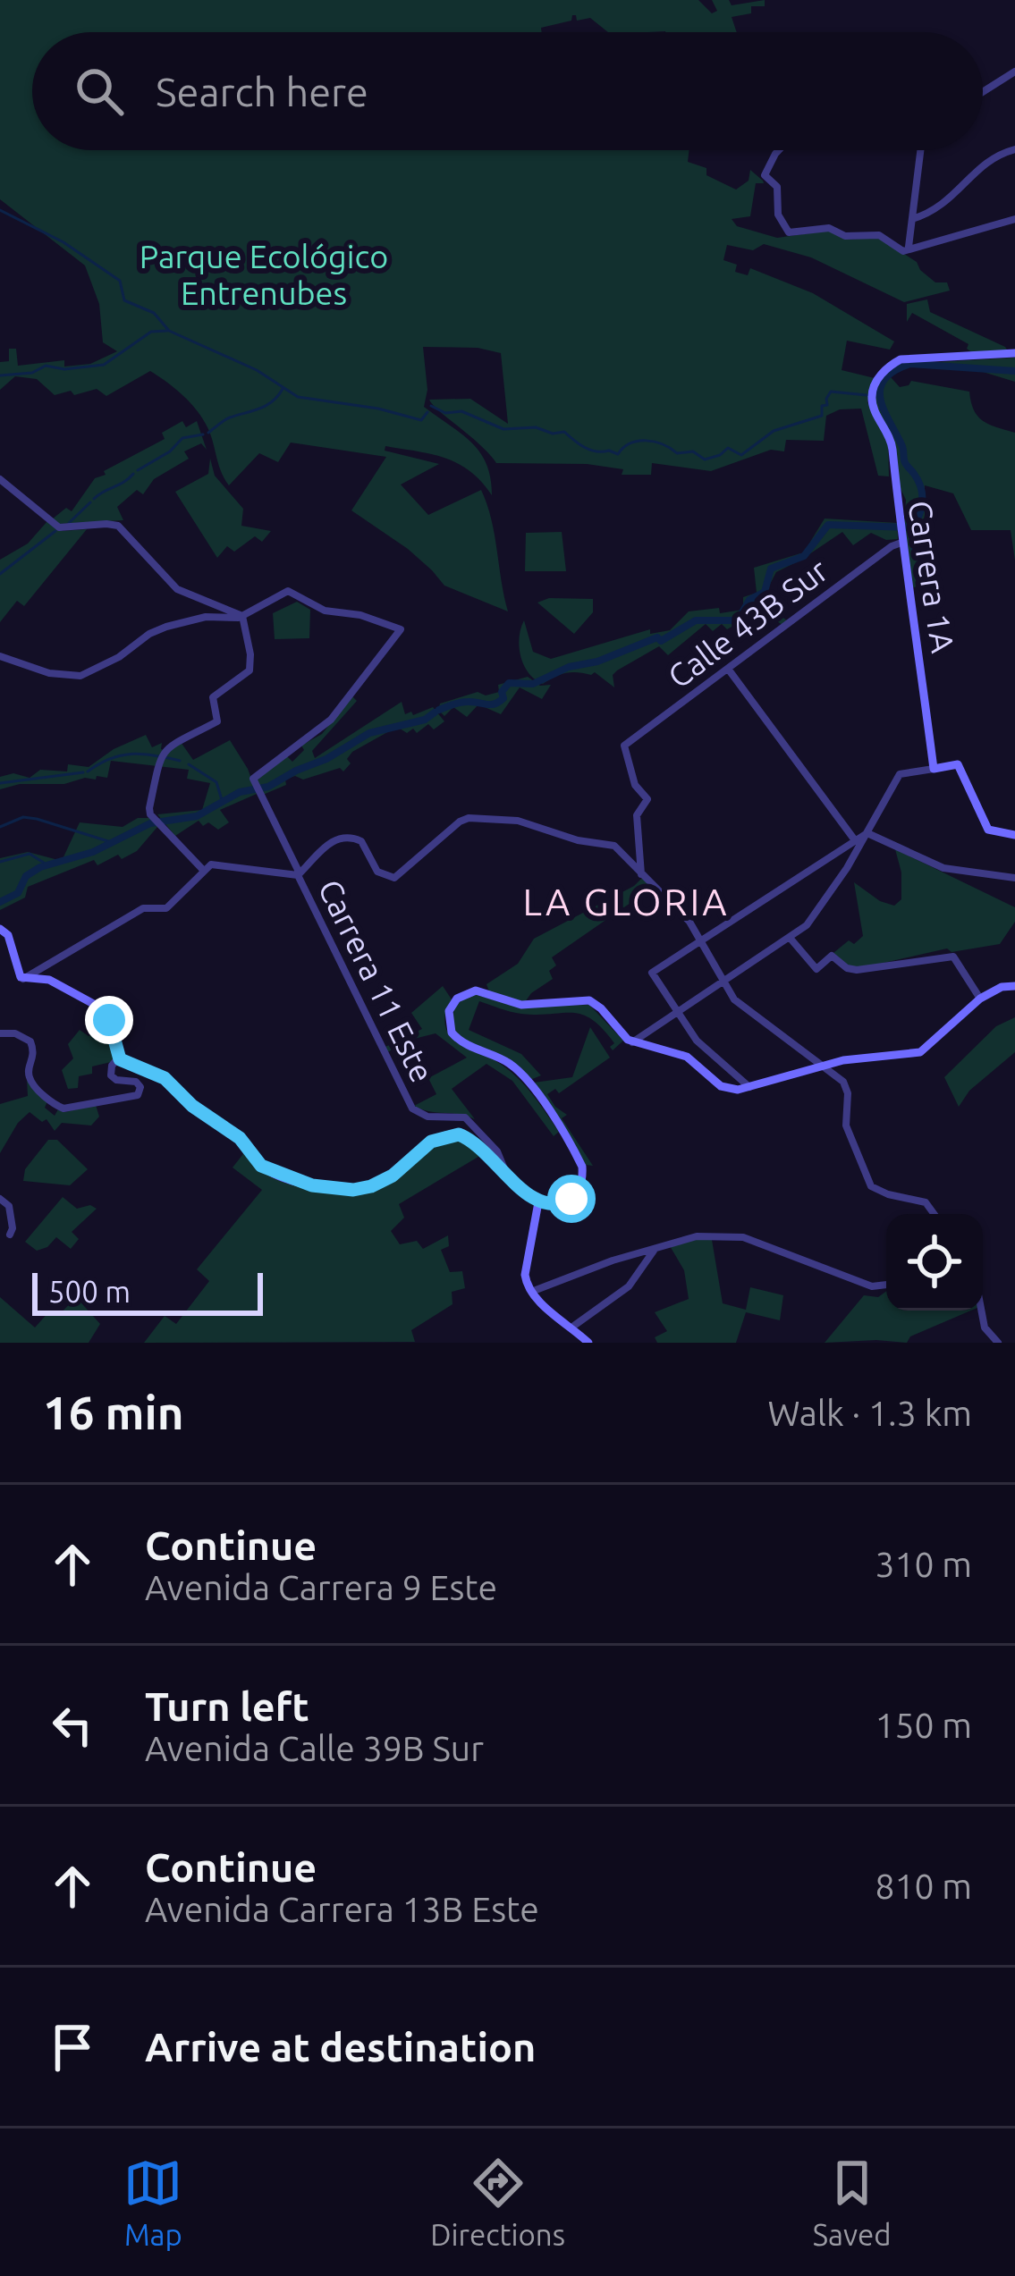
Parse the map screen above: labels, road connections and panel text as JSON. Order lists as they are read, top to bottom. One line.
{"streets":{"main road":["Carrera 1A"],"street":["Calle 43B Sur","Carrera 11 Este"]},"crossings":[["Carrera 1A","Calle 43B Sur"]],"districts":["LA GLORIA"],"parks":["Parque Ecológico Entrenubes"],"scale_bar":"500 m","page":{"search":"Search here","scale":"500 m","heading":["16 min","Walk · 1.3 km"],"list":[["Continue","Avenida Carrera 9 Este","310 m"],["Turn left","Avenida Calle 39B Sur","150 m"],["Continue","Avenida Carrera 13B Este","810 m"],"Arrive at destination"],"nav":["Map","Directions","Saved"]}}
